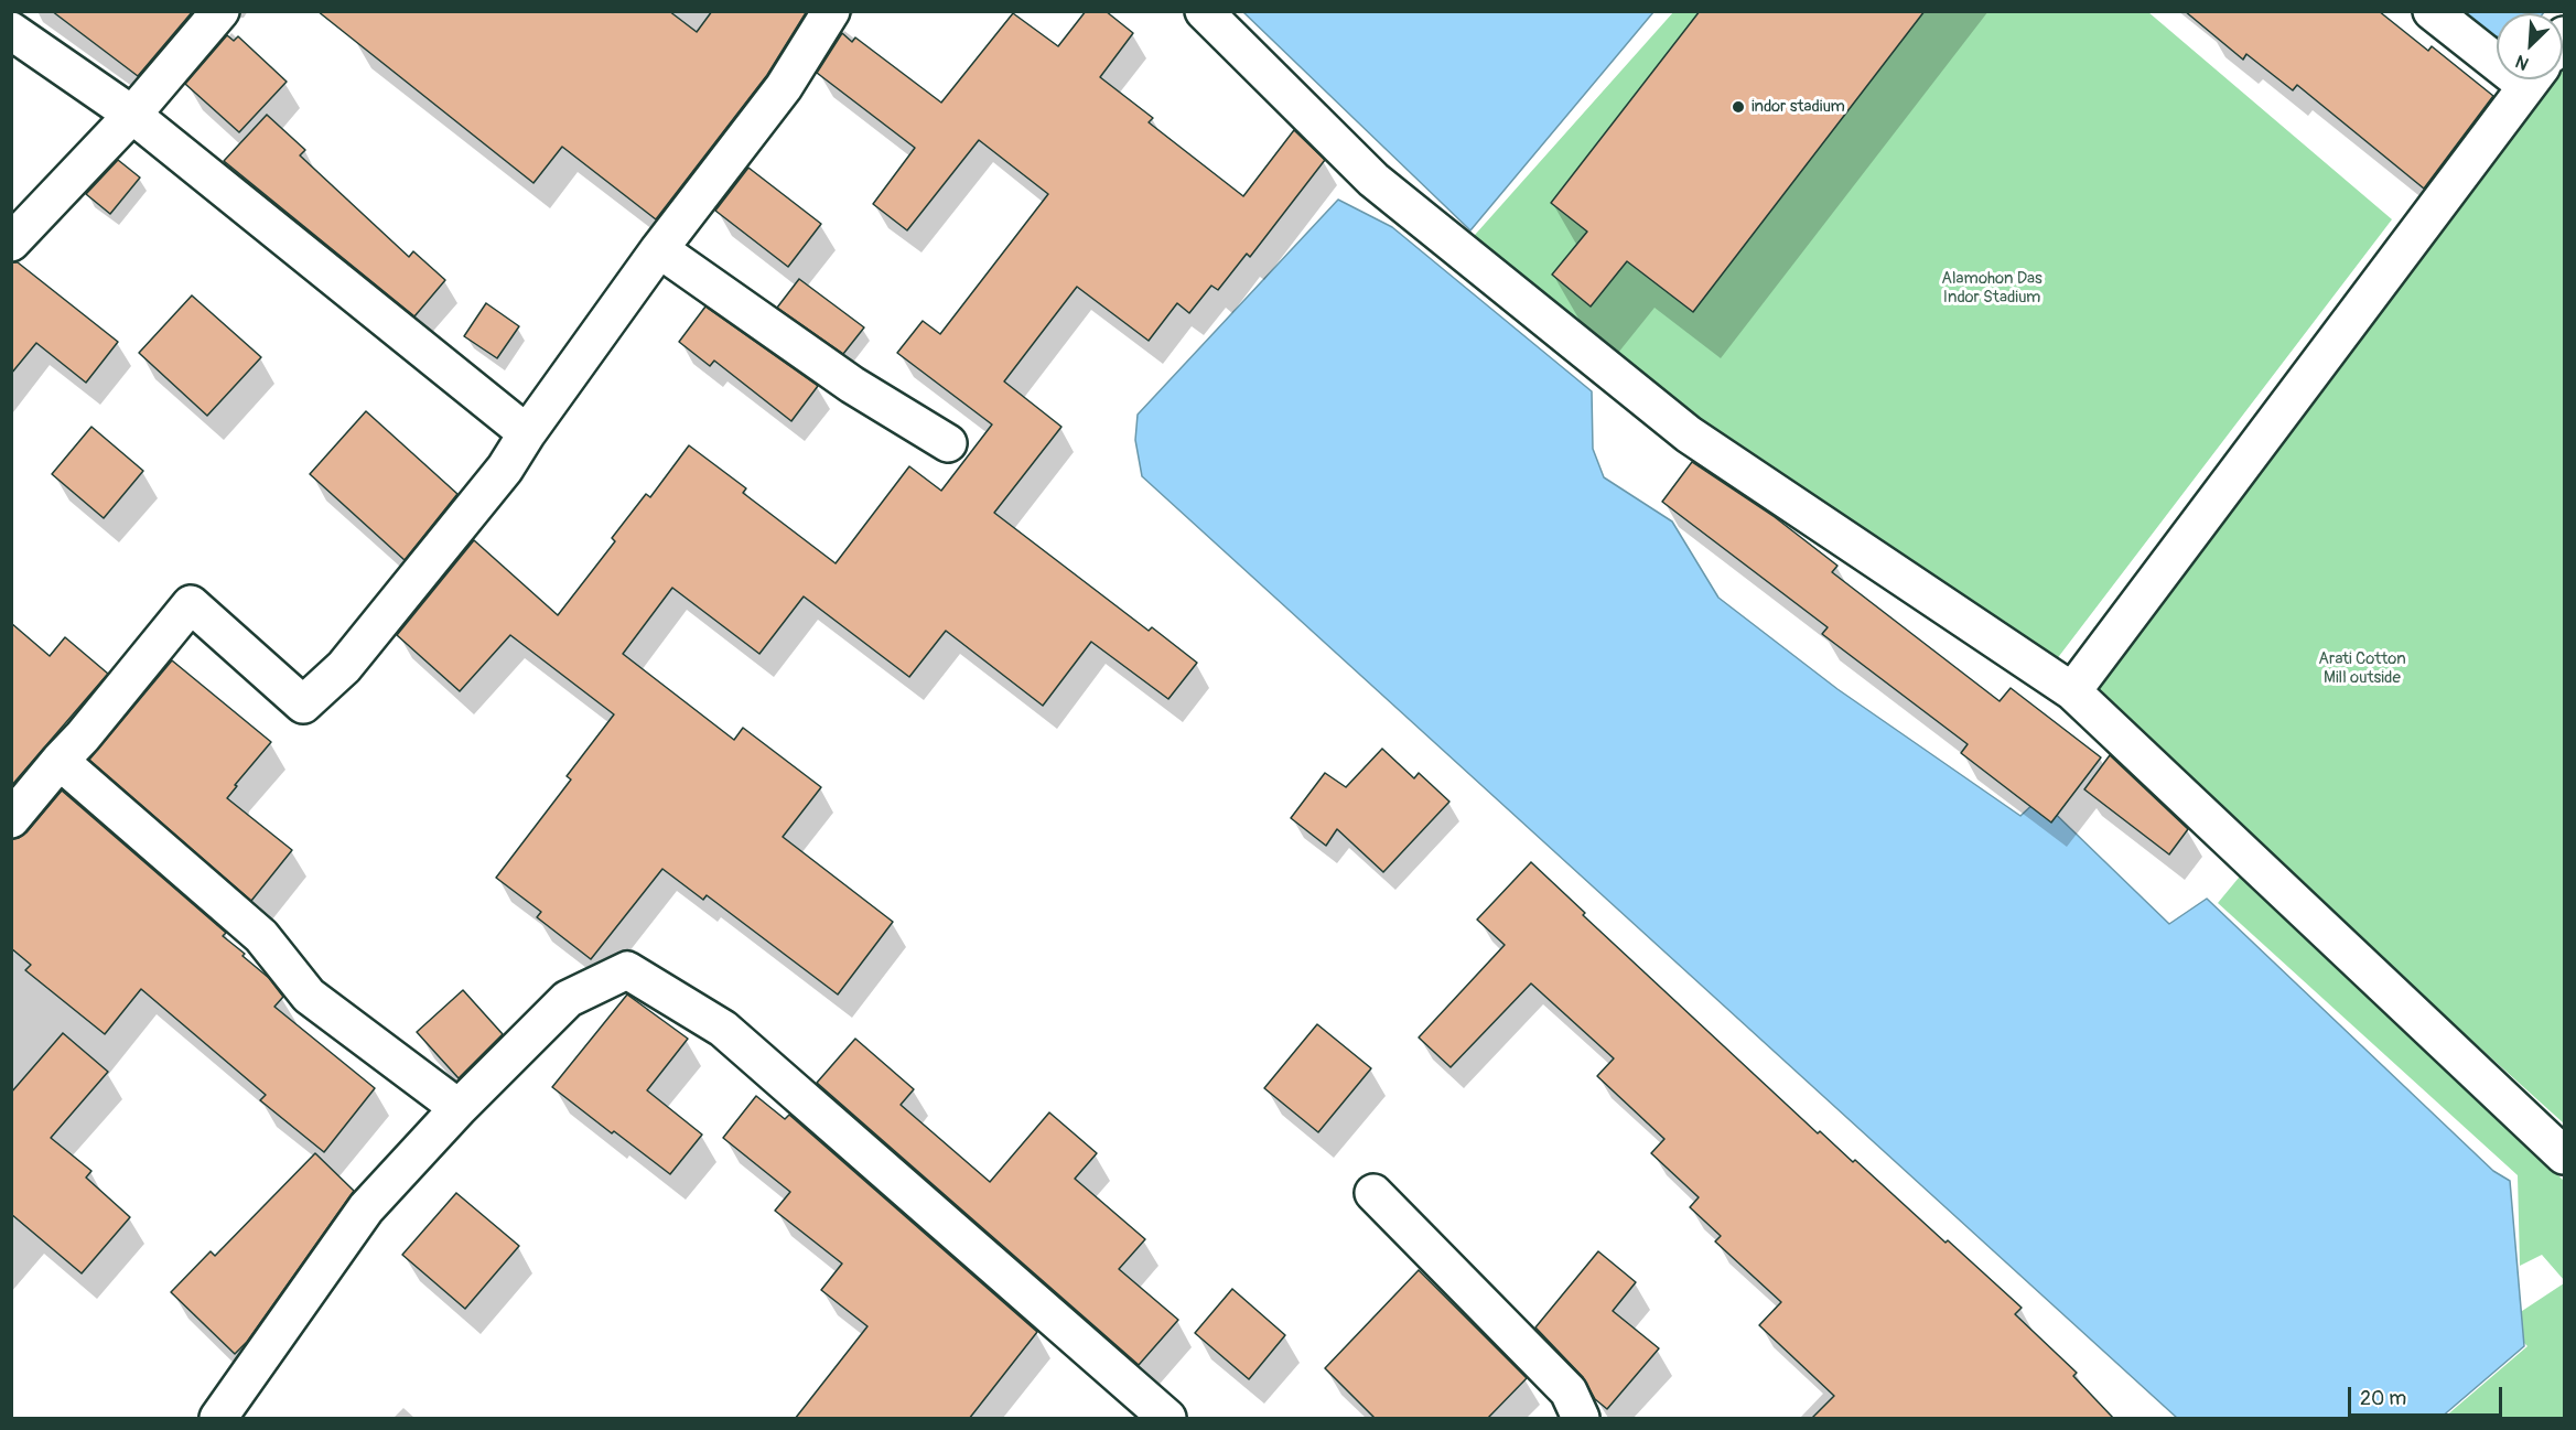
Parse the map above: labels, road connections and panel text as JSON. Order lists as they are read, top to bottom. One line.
{"parks":["Alamohon Das Indor Stadium","Arati Cotton Mill outside"],"places":["indor stadium"],"scale_bar":"20 m","north":"bottom left"}
